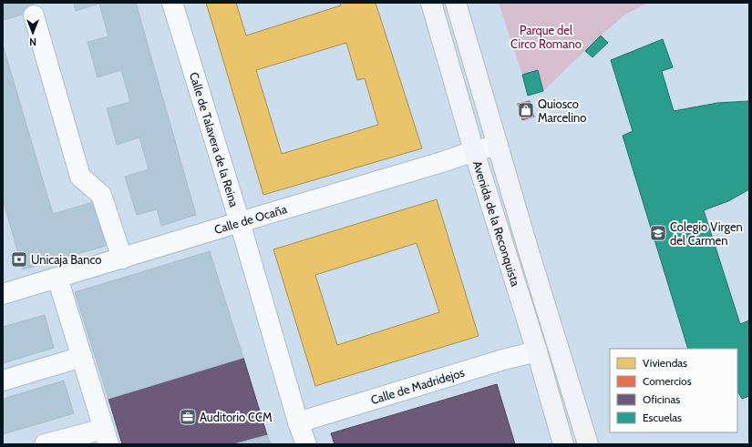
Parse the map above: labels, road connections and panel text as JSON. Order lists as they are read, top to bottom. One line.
{"streets":{"main road":["Avenida de la Reconquista"],"street":["Calle de Talavera de la Reina","Calle de Ocaña","Calle de Madridejos"]},"crossings":[["Calle de Talavera de la Reina","Calle de Ocaña"],["Calle de Talavera de la Reina","Calle de Madridejos"],["Calle de Ocaña","Avenida de la Reconquista"],["Avenida de la Reconquista","Calle de Madridejos"]],"parks":["Parque del Circo Romano"],"places":{"shop":["Quiosco Marcelino"],"school or university":["Colegio Virgen del Carmen"],"bank":["Unicaja Banco"],"office":["Auditorio CCM"]},"legend":["Viviendas","Comercios","Oficinas","Escuelas"],"north":"bottom"}
